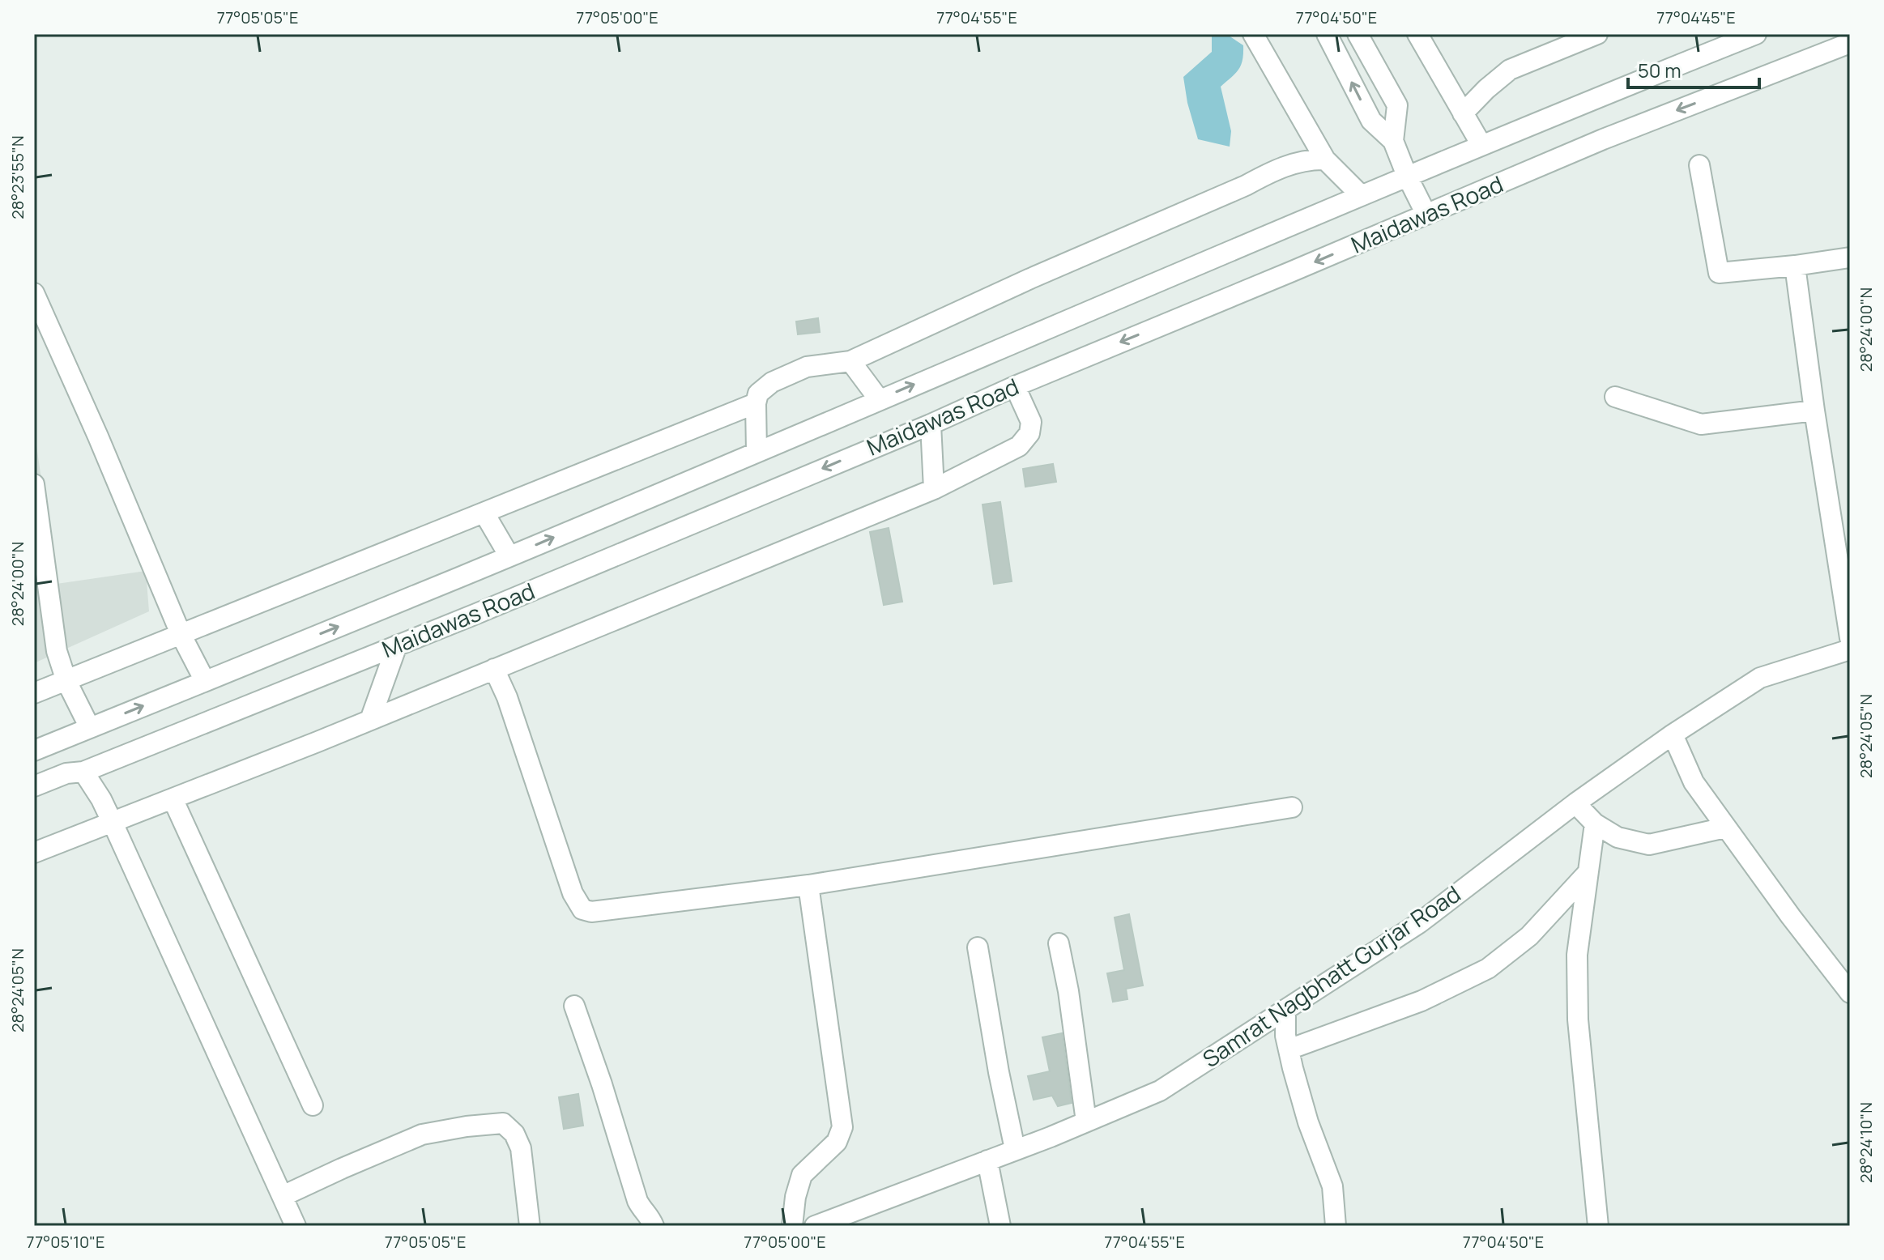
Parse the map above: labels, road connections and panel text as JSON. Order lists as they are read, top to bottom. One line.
{"streets":{"street":["Maidawas Road","Samrat Nagbhatt Gurjar Road"]},"scale_bar":"50 m","coordinates":["77°05'05\"E","77°05'00\"E","77°04'55\"E","77°04'50\"E","77°04'45\"E","28°23'55\"N","28°24'00\"N","28°24'05\"N","28°24'10\"N","77°05'10\"E"]}
